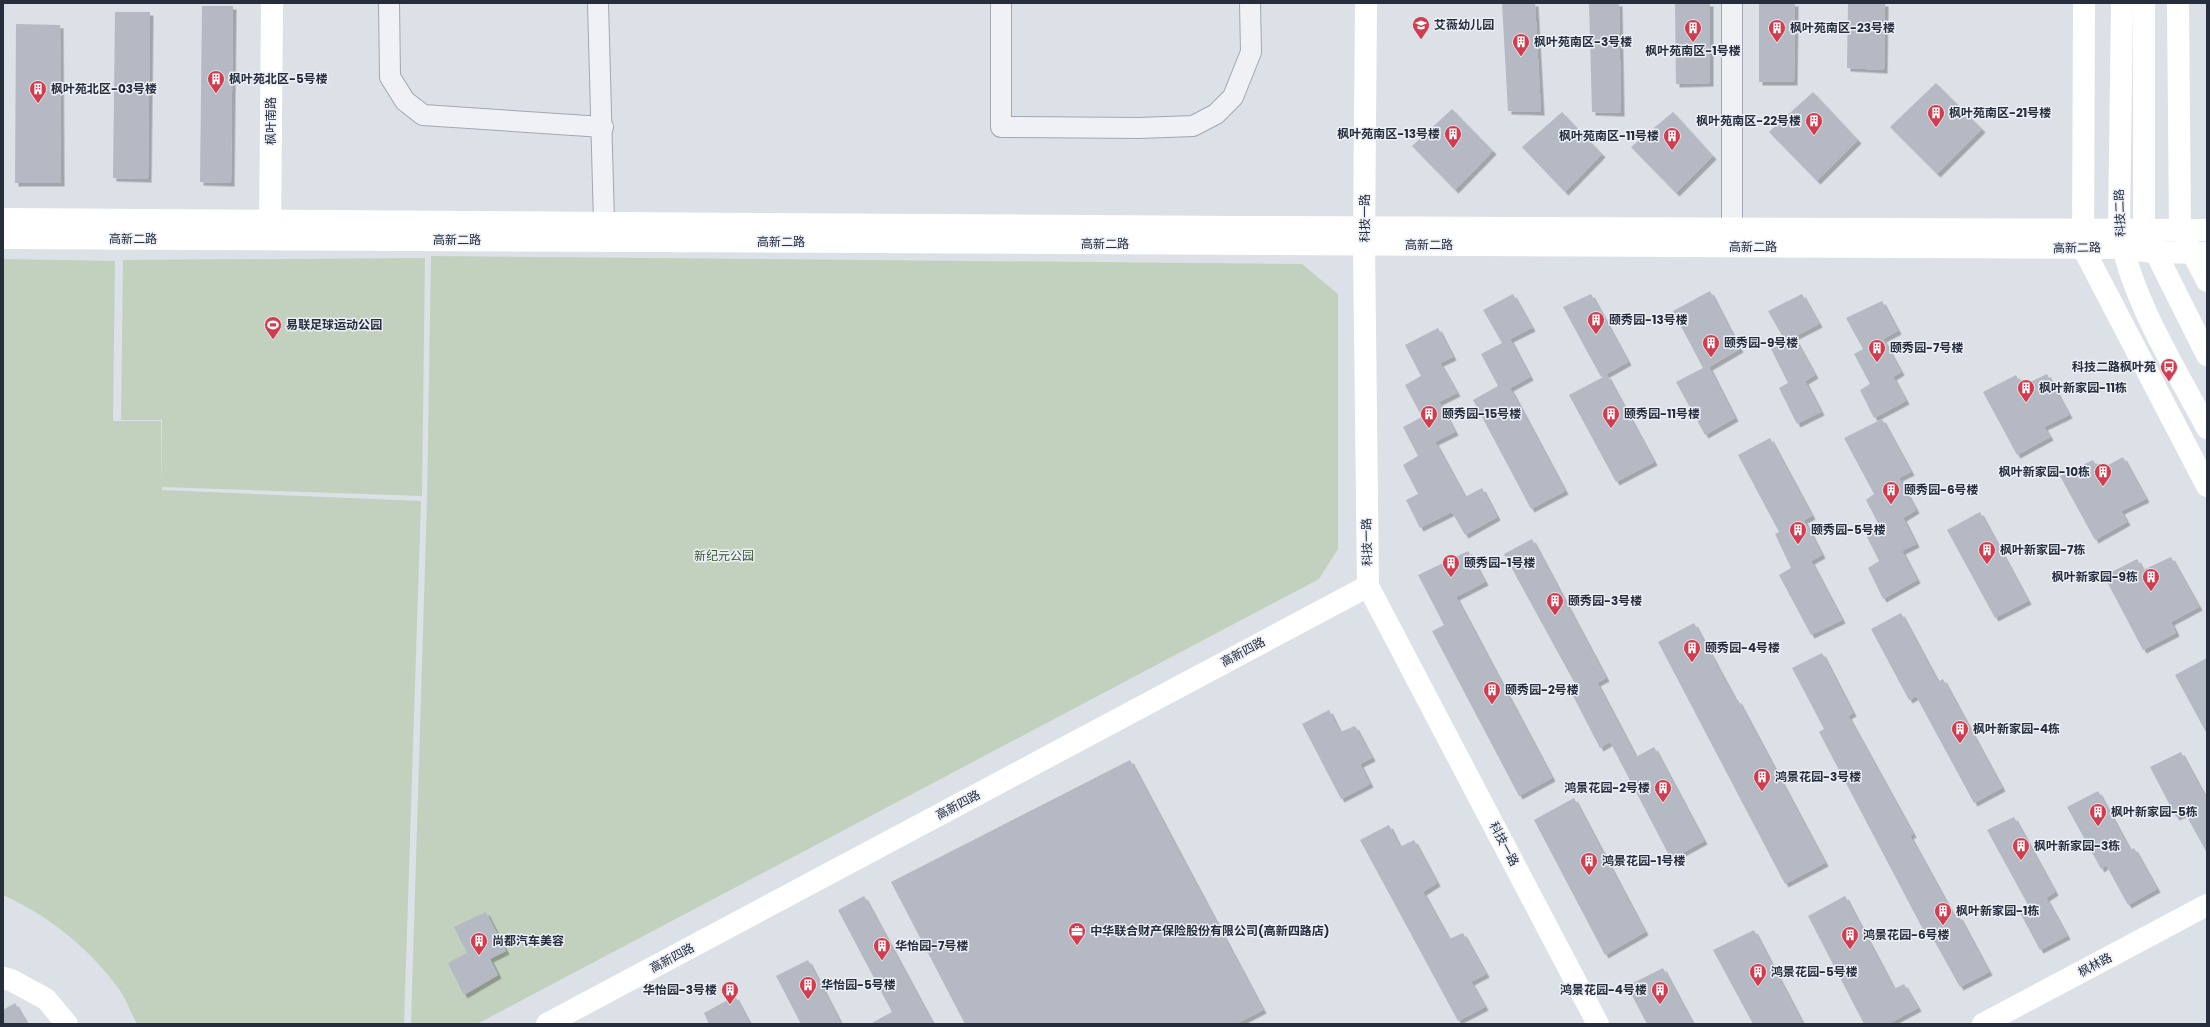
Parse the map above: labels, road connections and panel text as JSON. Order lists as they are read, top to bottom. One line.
{"streets":{"street":["枫叶南路","科技二路","科技一路","高新二路","高新四路","枫林路"]},"crossings":[["枫叶南路","高新二路"],["科技二路","高新二路"],["科技一路","高新二路"],["科技一路","高新四路"]],"parks":["新纪元公园"],"places":{"school or university":["艾薇幼儿园"],"building":["枫叶苑南区-1号楼","枫叶苑南区-23号楼","枫叶苑南区-3号楼","枫叶苑北区-5号楼","枫叶苑北区-03号楼","枫叶苑南区-21号楼","枫叶苑南区-22号楼","枫叶苑南区-13号楼","枫叶苑南区-11号楼","颐秀园-13号楼","颐秀园-9号楼","颐秀园-7号楼","枫叶新家园-11栋","颐秀园-15号楼","颐秀园-11号楼","枫叶新家园-10栋","颐秀园-6号楼","颐秀园-5号楼","枫叶新家园-7栋","颐秀园-1号楼","枫叶新家园-9栋","颐秀园-3号楼","颐秀园-4号楼","颐秀园-2号楼","枫叶新家园-4栋","鸿景花园-3号楼","鸿景花园-2号楼","枫叶新家园-5栋","枫叶新家园-3栋","鸿景花园-1号楼","枫叶新家园-1栋","鸿景花园-6号楼","尚都汽车美容","华怡园-7号楼","鸿景花园-5号楼","华怡园-5号楼","华怡园-3号楼","鸿景花园-4号楼"],"sports":["易联足球运动公园"],"bus stop":["科技二路枫叶苑"],"office":["中华联合财产保险股份有限公司(高新四路店)"]}}
